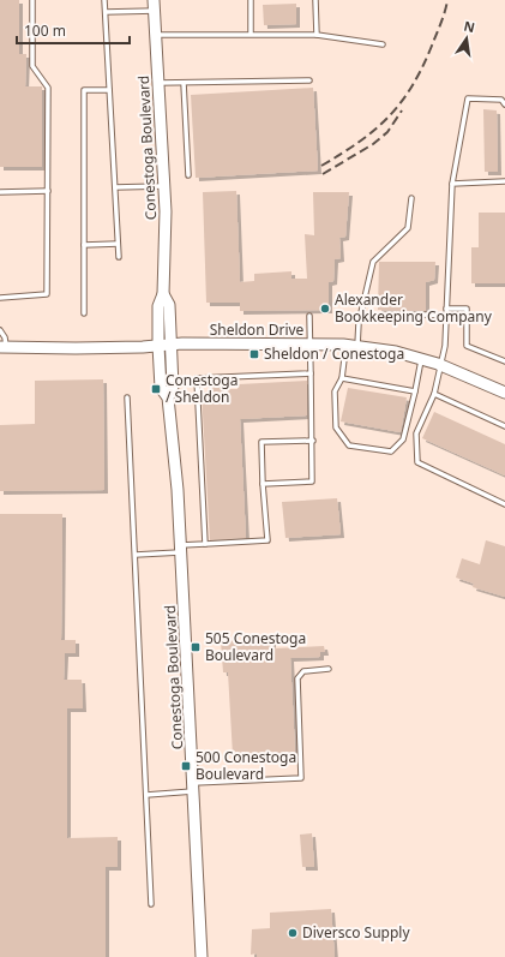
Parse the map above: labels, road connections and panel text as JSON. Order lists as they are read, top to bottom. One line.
{"streets":{"street":["Conestoga Boulevard","Sheldon Drive"]},"crossings":[["Conestoga Boulevard","Sheldon Drive"]],"places":{"other":["Alexander Bookkeeping Company","Diversco Supply"],"transit":["Sheldon / Conestoga","Conestoga / Sheldon","505 Conestoga Boulevard","500 Conestoga Boulevard"]},"scale_bar":"100 m","north":"top"}
